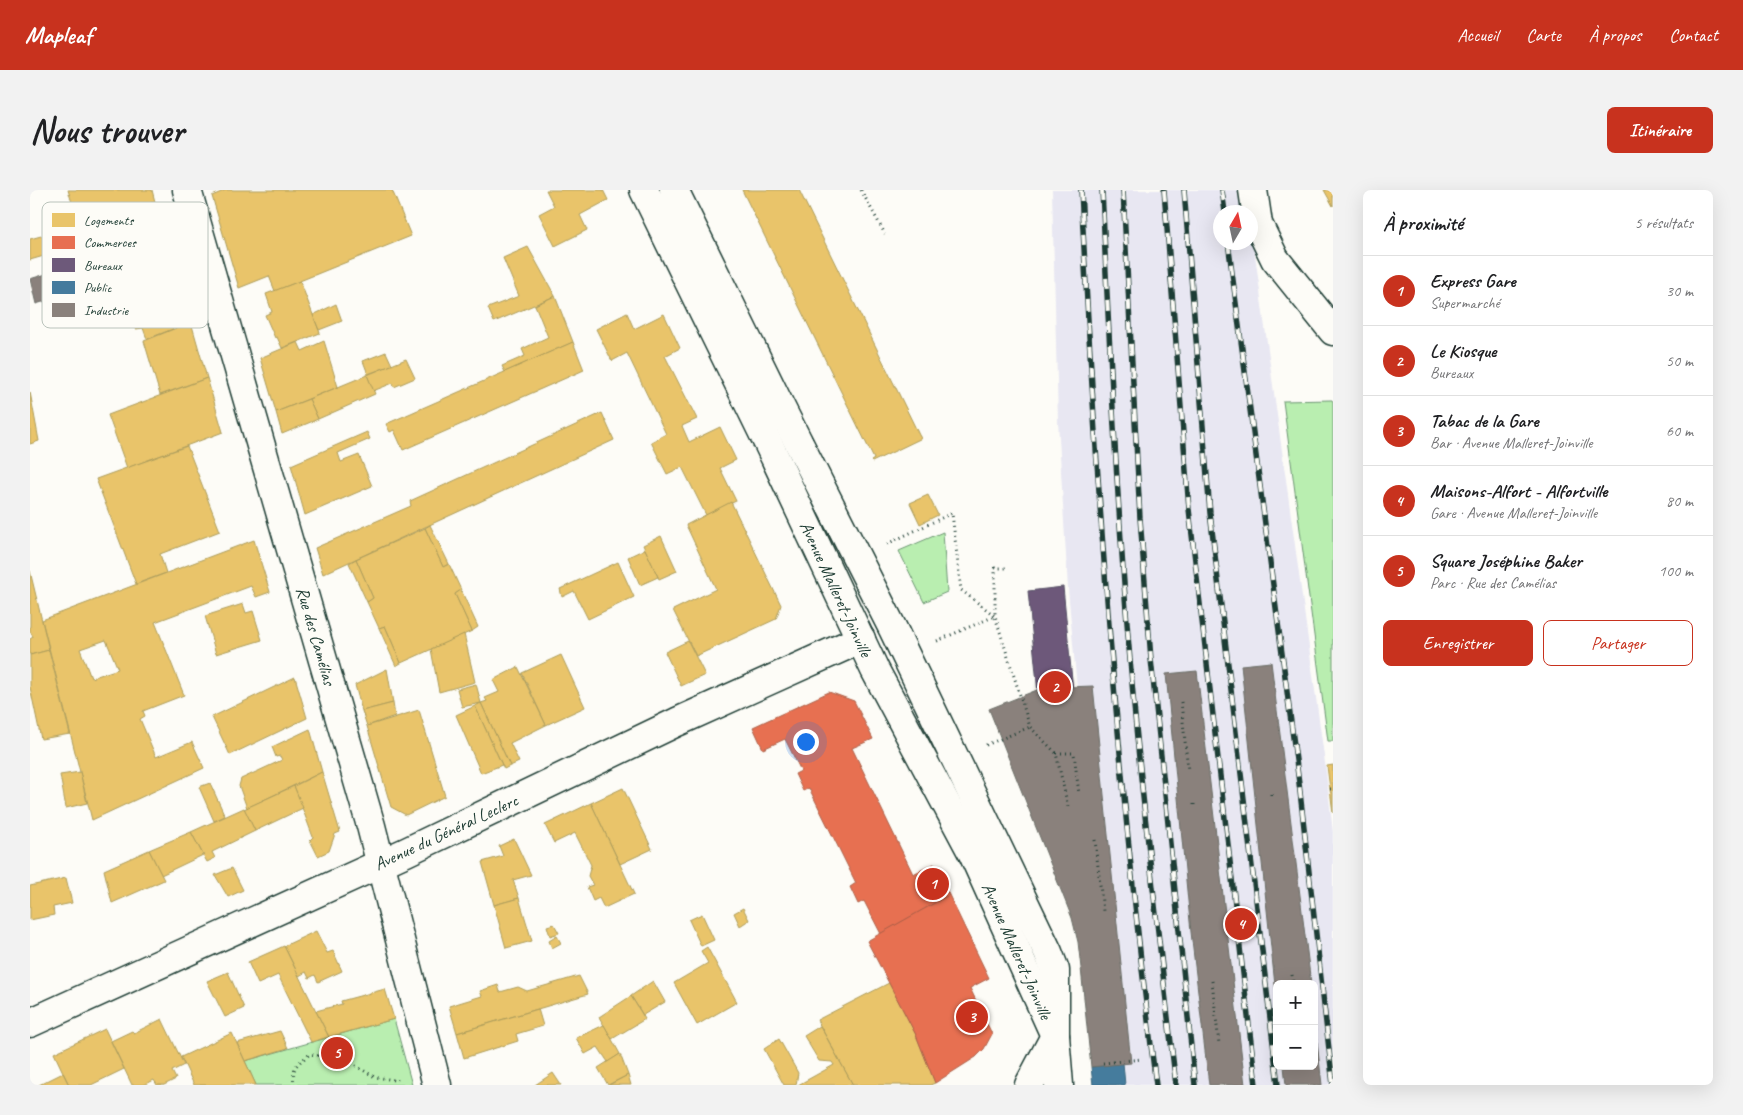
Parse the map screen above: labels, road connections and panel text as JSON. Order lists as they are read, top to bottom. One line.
{"streets":{"street":["Avenue Malleret-Joinville","Rue des Camélias","Avenue du Général Leclerc"]},"crossings":[["Avenue Malleret-Joinville","Avenue du Général Leclerc"],["Rue des Camélias","Avenue du Général Leclerc"]],"legend":["Logements","Commerces","Bureaux","Public","Industrie"],"north":"top","page":{"header":"Mapleaf","nav":["Accueil","Carte","À propos","Contact"],"buttons":["Itinéraire",["Enregistrer","Partager"]],"title":"Nous trouver","heading":["À proximité","5 résultats"],"list":[{"mark":"1","name":"Express Gare","note":"Supermarché","value":"30 m"},{"mark":"2","name":"Le Kiosque","note":"Bureaux","value":"50 m"},{"mark":"3","name":"Tabac de la Gare","note":"Bar · Avenue Malleret-Joinville","value":"60 m"},{"mark":"4","name":"Maisons-Alfort - Alfortville","note":"Gare · Avenue Malleret-Joinville","value":"80 m"},{"mark":"5","name":"Square Joséphine Baker","note":"Parc · Rue des Camélias","value":"100 m"}],"pins":["2","1","4","3","5"],"map_buttons":["+","−"]}}
